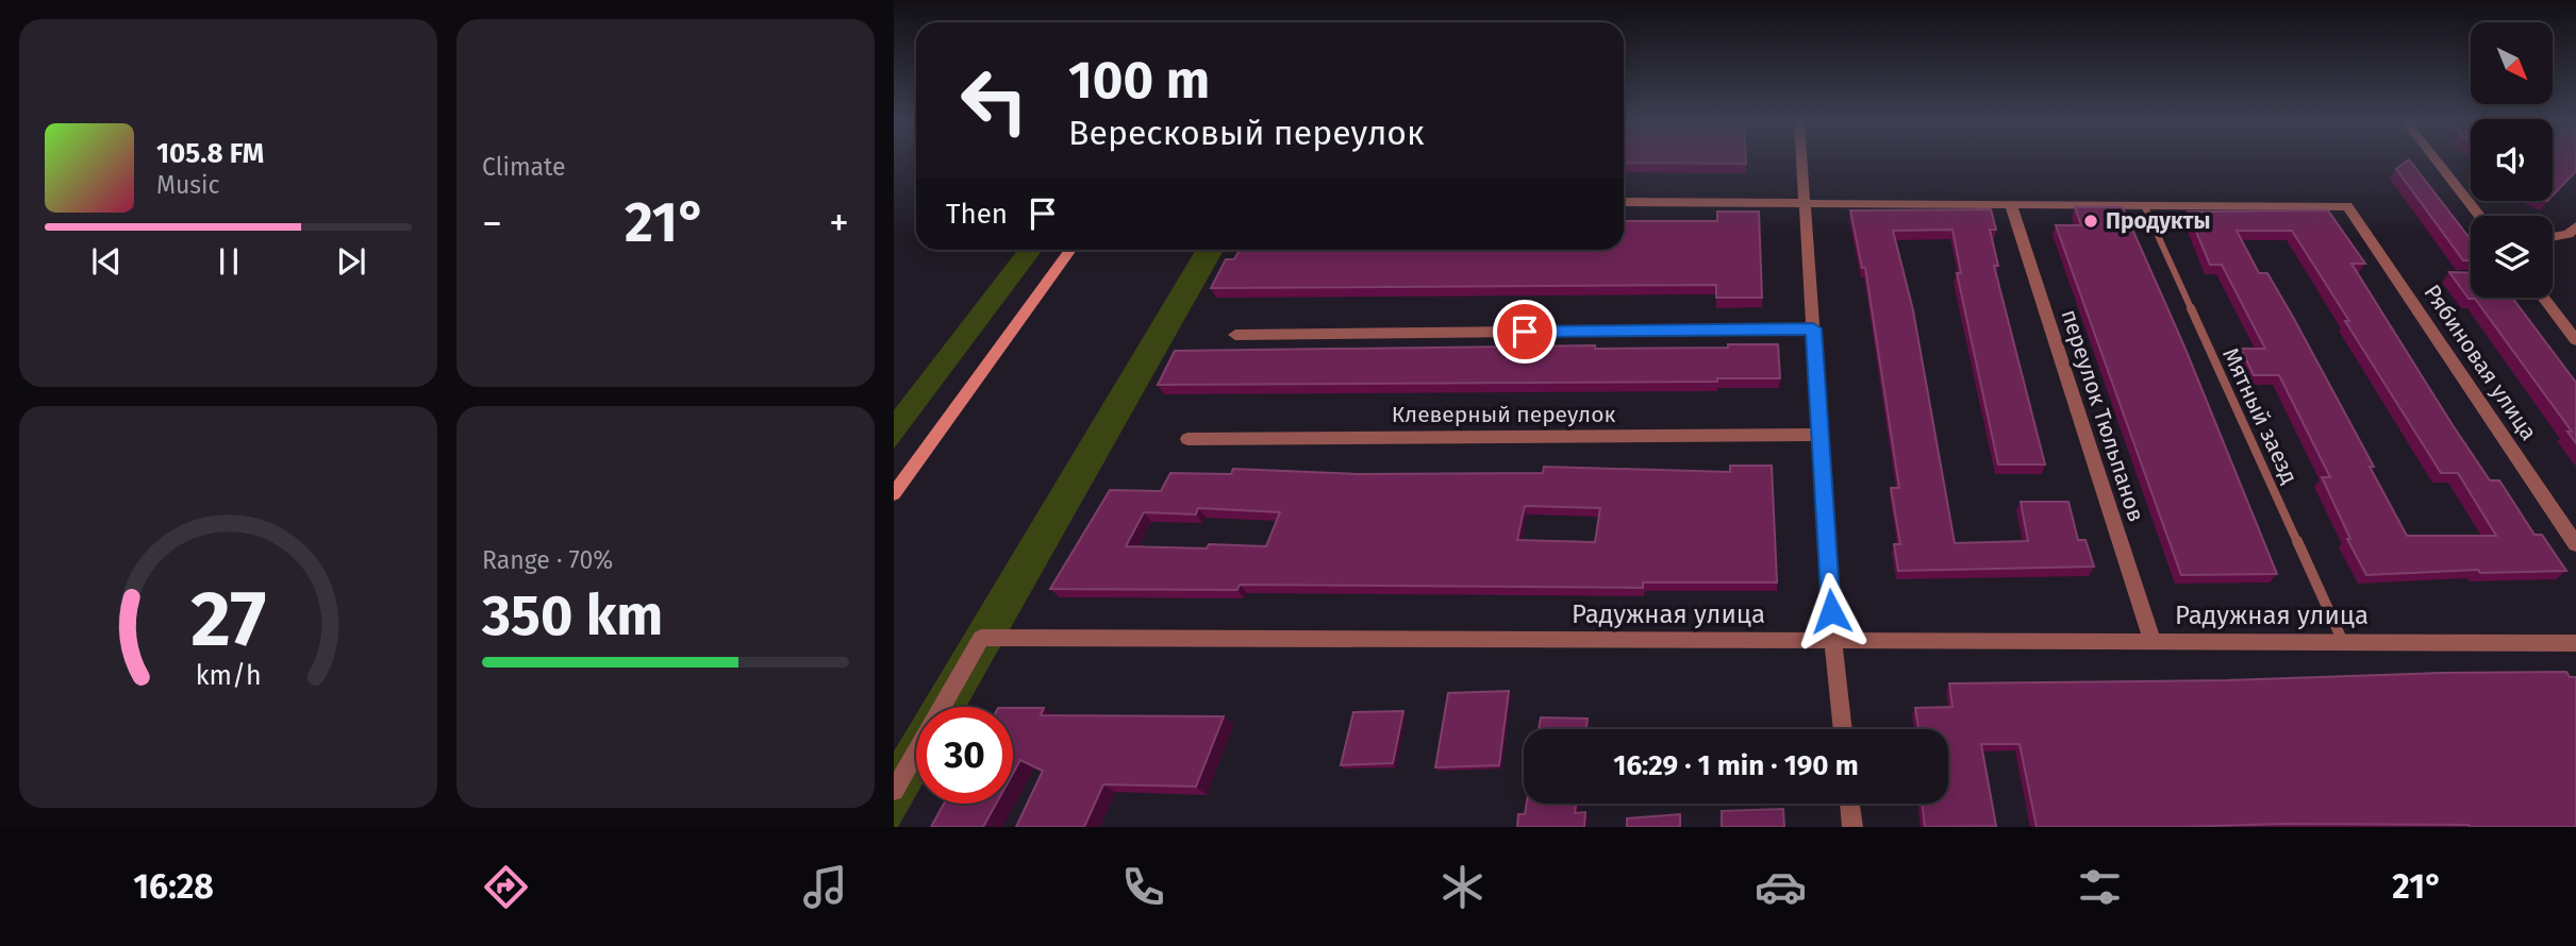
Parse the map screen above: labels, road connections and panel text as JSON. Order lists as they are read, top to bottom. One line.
{"streets":{"street":["Рябиновая улица","Клеверный переулок","переулок Тюльпанов","Радужная улица"],"lane":["Мятный заезд"]},"crossings":[["Рябиновая улица","Мятный заезд"],["переулок Тюльпанов","Радужная улица"],["Мятный заезд","Радужная улица"]],"places":["Продукты"],"north":"bottom right","page":{"tile":["Climate",["Range · 70%","350 km"]],"turn":["100 m","Вересковый переулок"],"song":["105.8 FM","Music"],"then":"Then","heat":["−","21°","+"],"limit":"30","trip":"16:29 · 1 min · 190 m","tabs":["16:28","21°"],"gauge":["27","km/h"]}}
